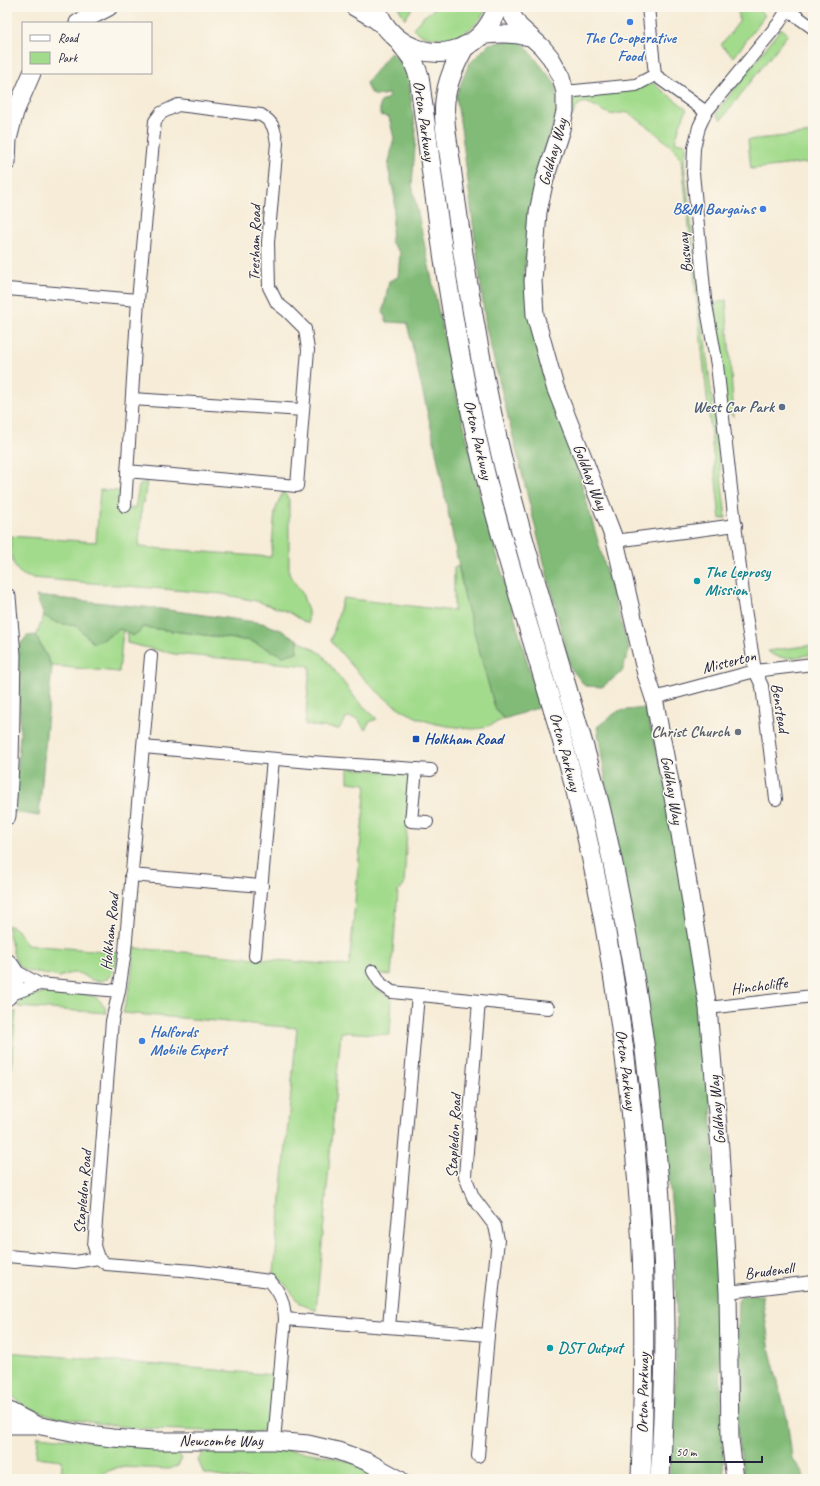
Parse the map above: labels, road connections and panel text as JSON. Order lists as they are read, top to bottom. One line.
{"streets":{"main road":["Orton Parkway"],"street":["Goldhay Way","Tresham Road","Busway","Misterton","Benstead","Holkham Road","Hinchcliffe","Stapledon Road","Brudenell","Newcombe Way"]},"crossings":[["Goldhay Way","Misterton"],["Goldhay Way","Hinchcliffe"],["Goldhay Way","Brudenell"],["Busway","Misterton"],["Busway","Benstead"],["Misterton","Benstead"],["Holkham Road","Stapledon Road"]],"places":{"other":["The Co-operative Food","B&M Bargains","West Car Park","The Leprosy Mission","Christ Church","Halfords Mobile Expert","DST Output"],"transit":["Holkham Road"]},"legend":["Road","Park"],"scale_bar":"50 m"}
